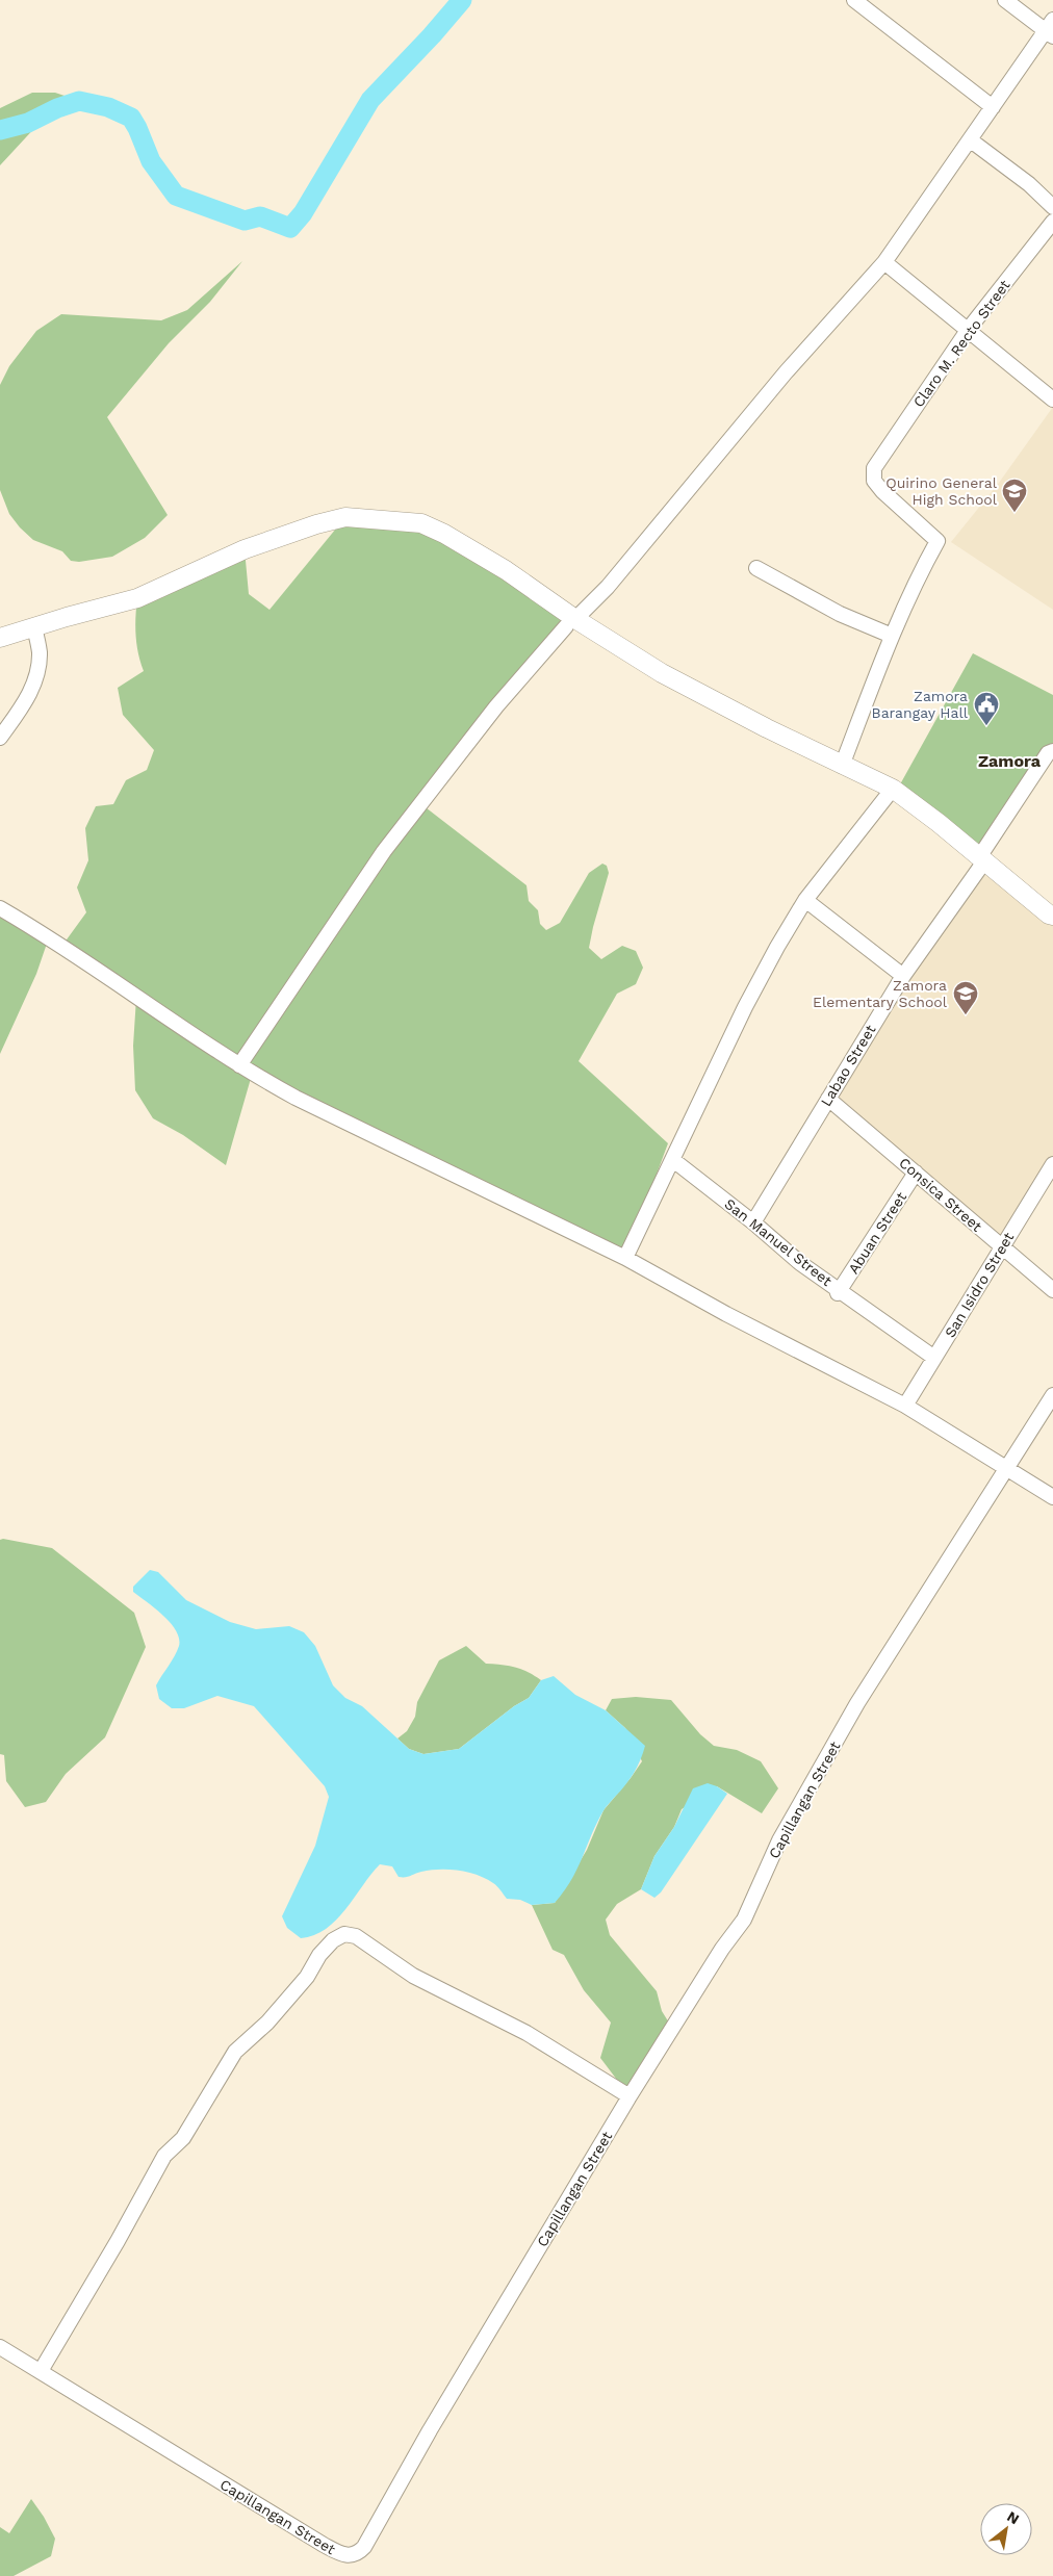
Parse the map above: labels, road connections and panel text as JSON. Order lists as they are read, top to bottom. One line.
{"streets":{"street":["Claro M. Recto Street","Labao Street","Consica Street","Abuan Street","San Manuel Street","San Isidro Street","Capillangan Street"]},"crossings":[["Labao Street","Consica Street"],["Labao Street","San Manuel Street"],["Consica Street","Abuan Street"],["Consica Street","San Isidro Street"],["Abuan Street","San Manuel Street"],["San Manuel Street","San Isidro Street"]],"districts":["Zamora"],"places":{"school or university":["Quirino General High School","Zamora Elementary School"],"public building":["Zamora Barangay Hall"]},"north":"top right"}
